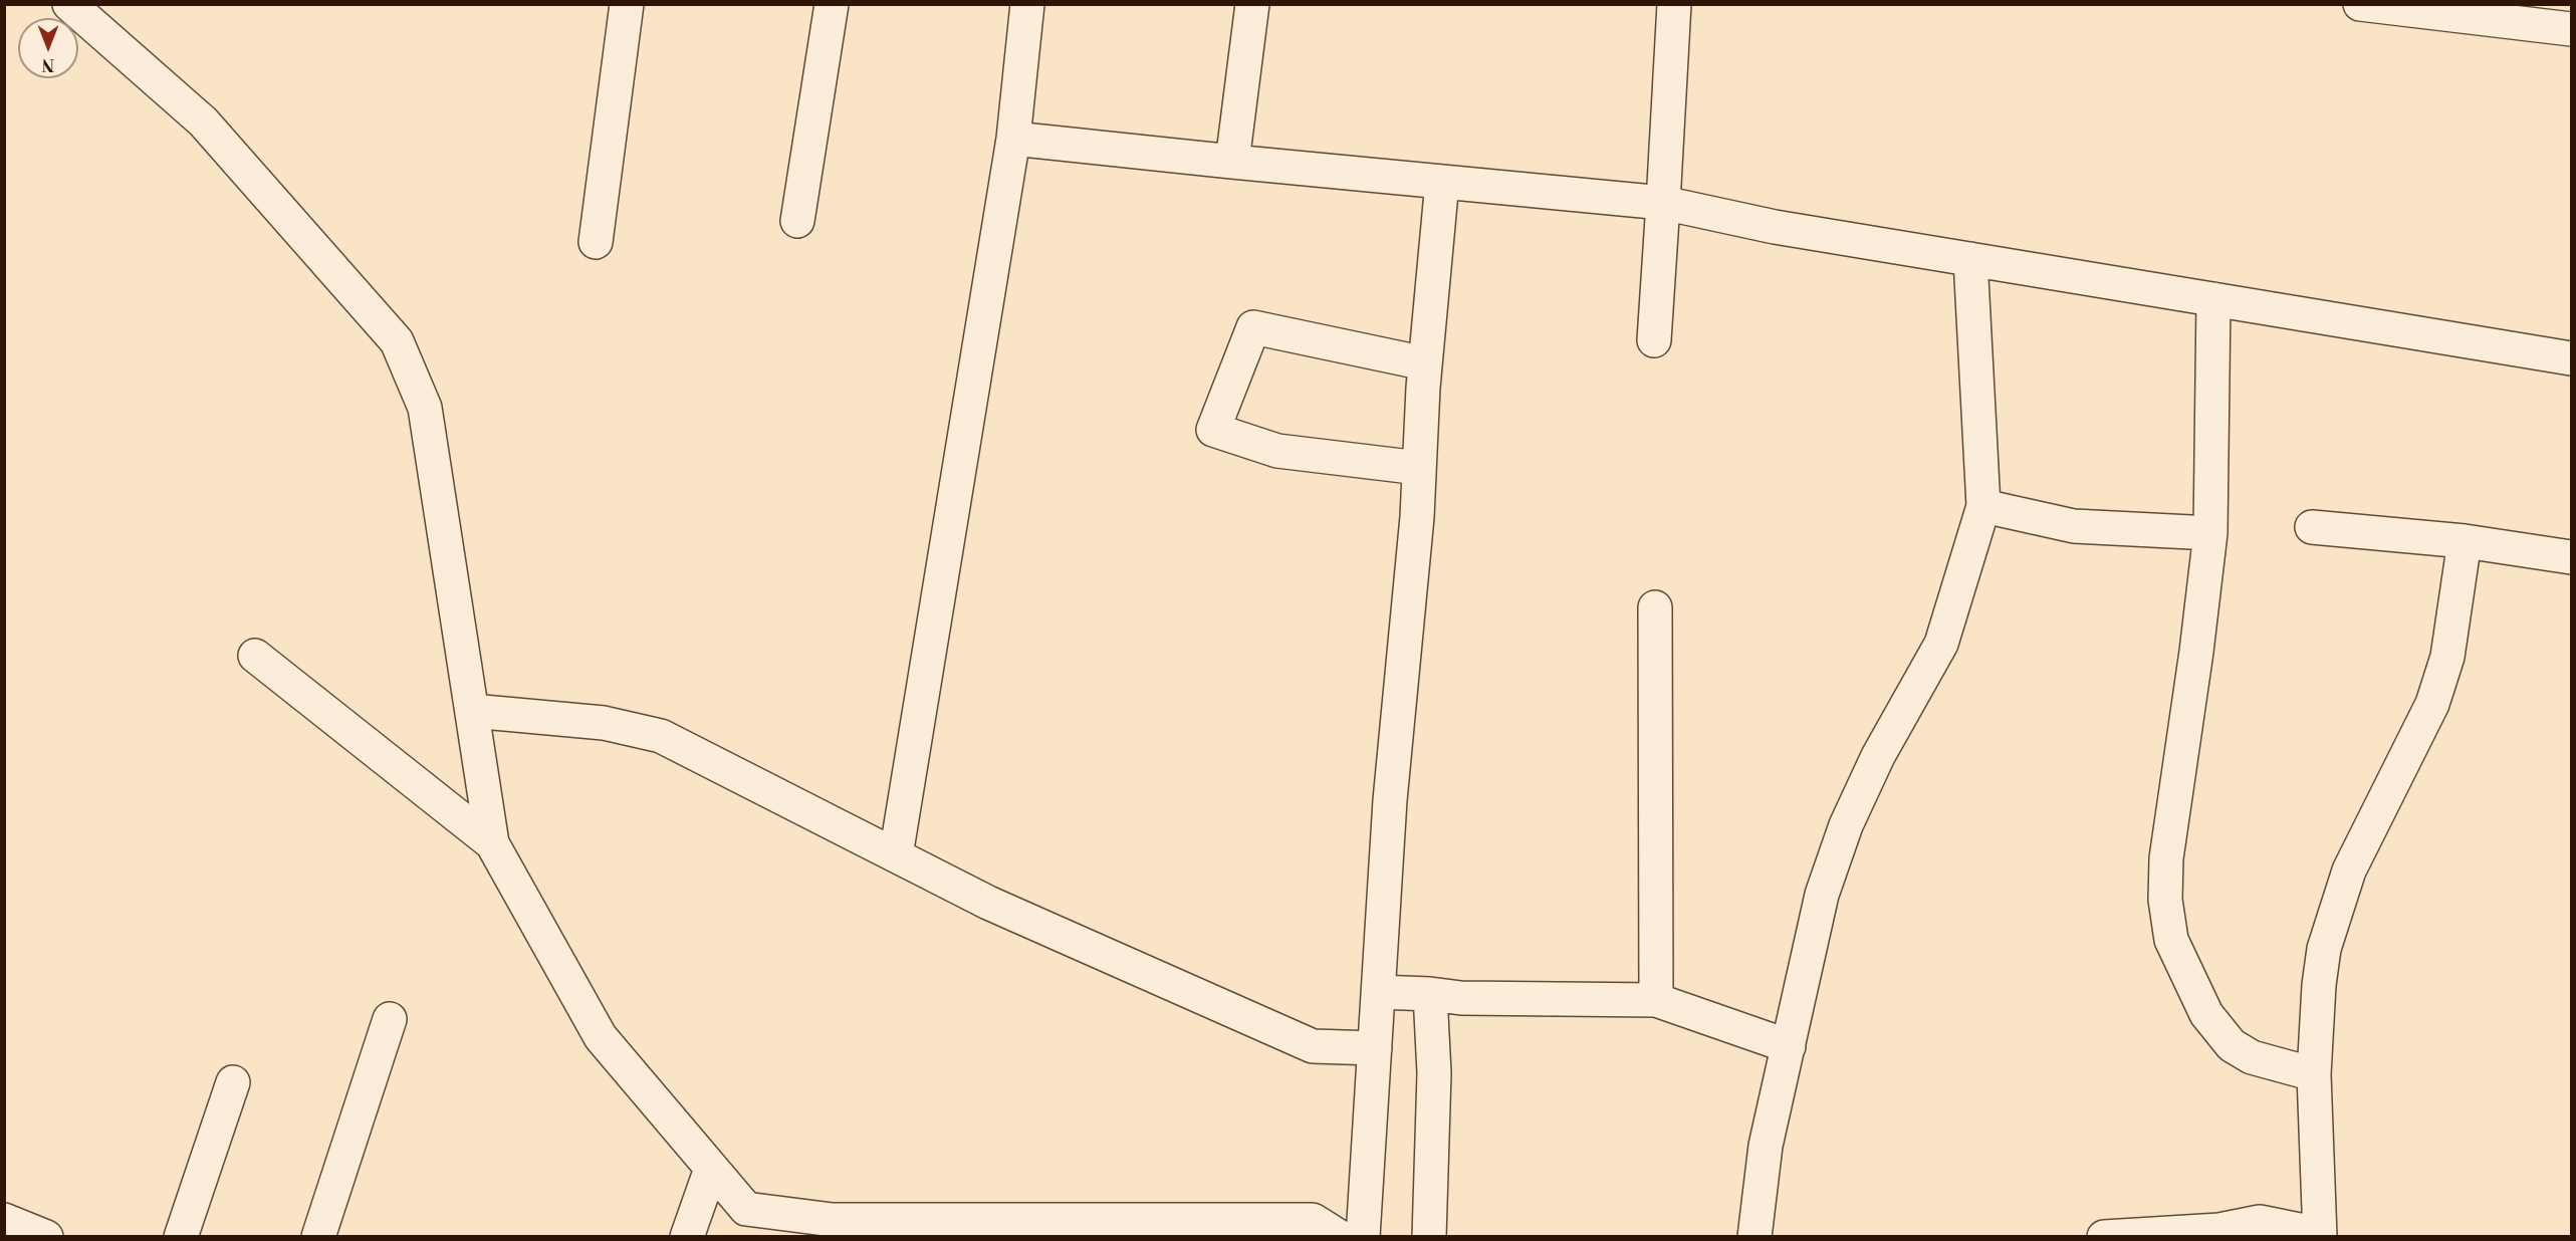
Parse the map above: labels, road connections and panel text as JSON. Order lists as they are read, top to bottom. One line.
{"north":"bottom"}
